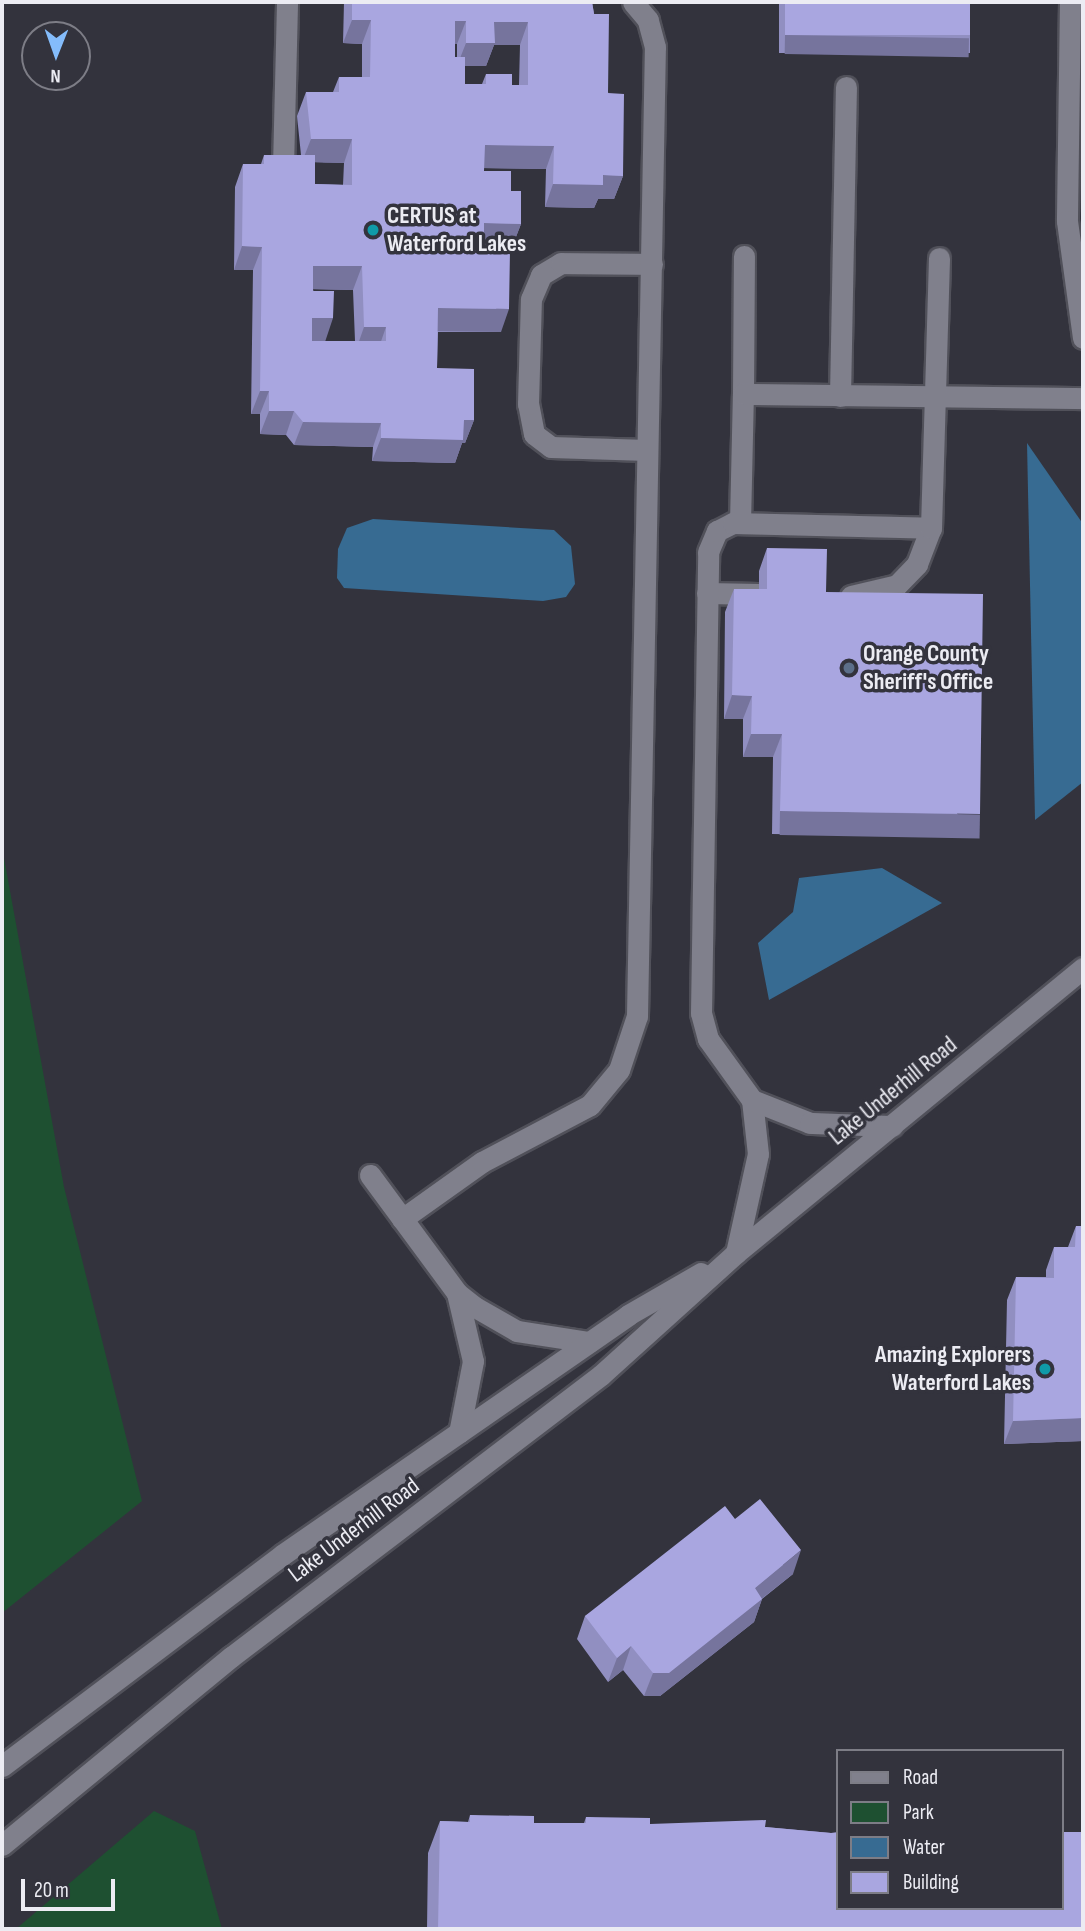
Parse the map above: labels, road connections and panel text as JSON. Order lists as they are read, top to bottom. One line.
{"streets":{"street":["Lake Underhill Road"]},"places":["CERTUS at Waterford Lakes","Orange County Sheriff's Office","Amazing Explorers Waterford Lakes"],"legend":["Road","Park","Water","Building"],"scale_bar":"20 m","north":"bottom"}
